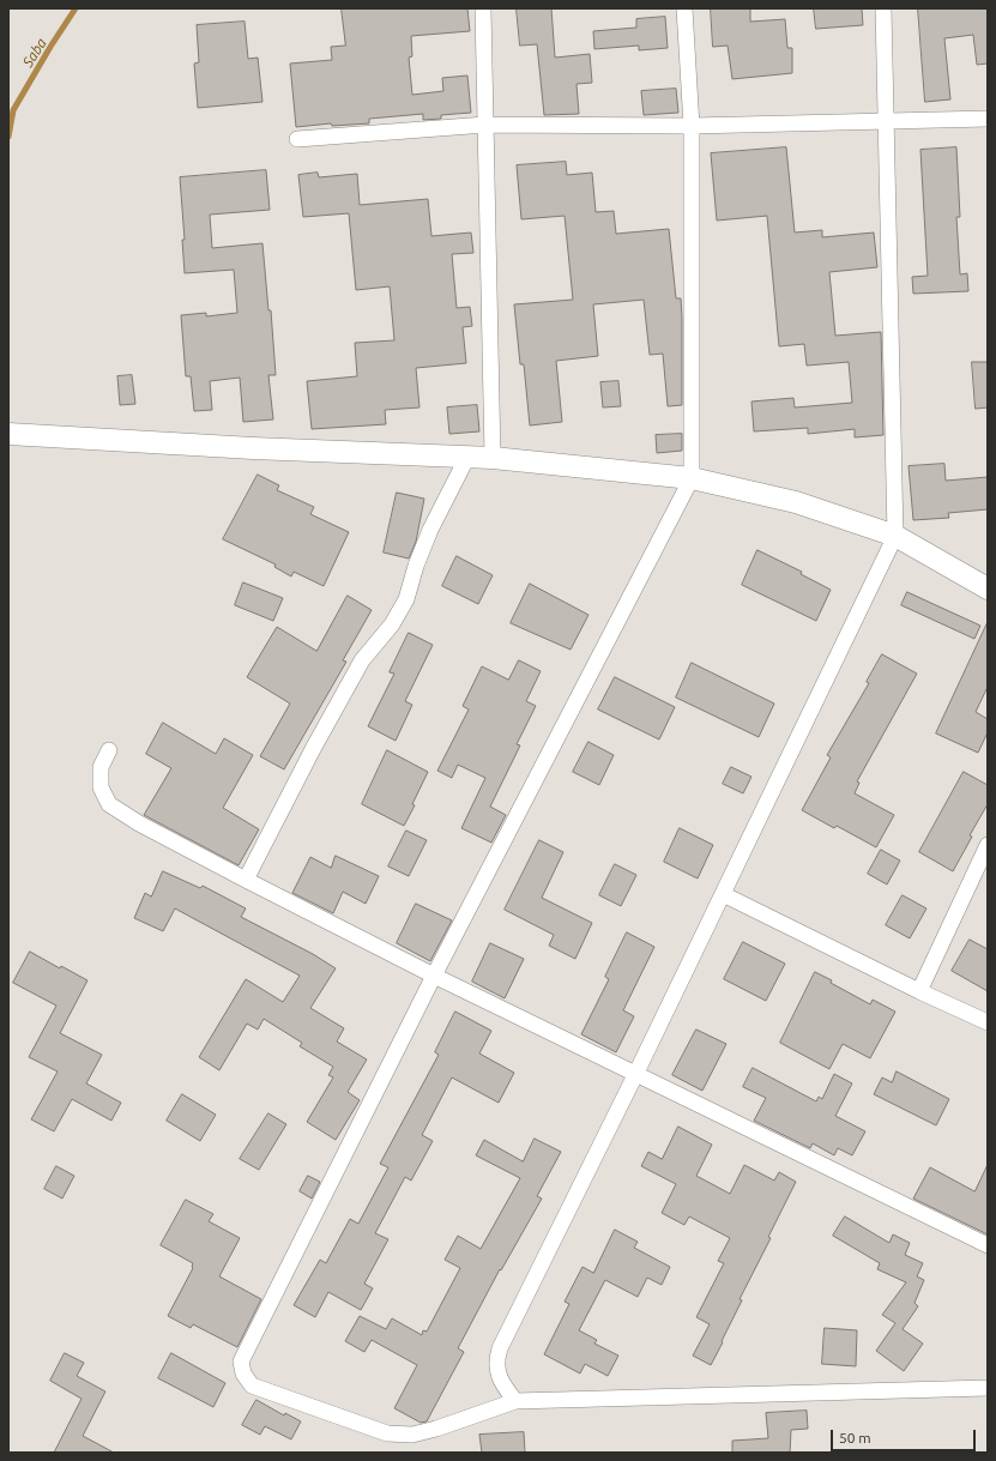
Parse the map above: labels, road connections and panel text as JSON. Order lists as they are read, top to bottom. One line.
{"water":["Saba"],"scale_bar":"50 m"}
